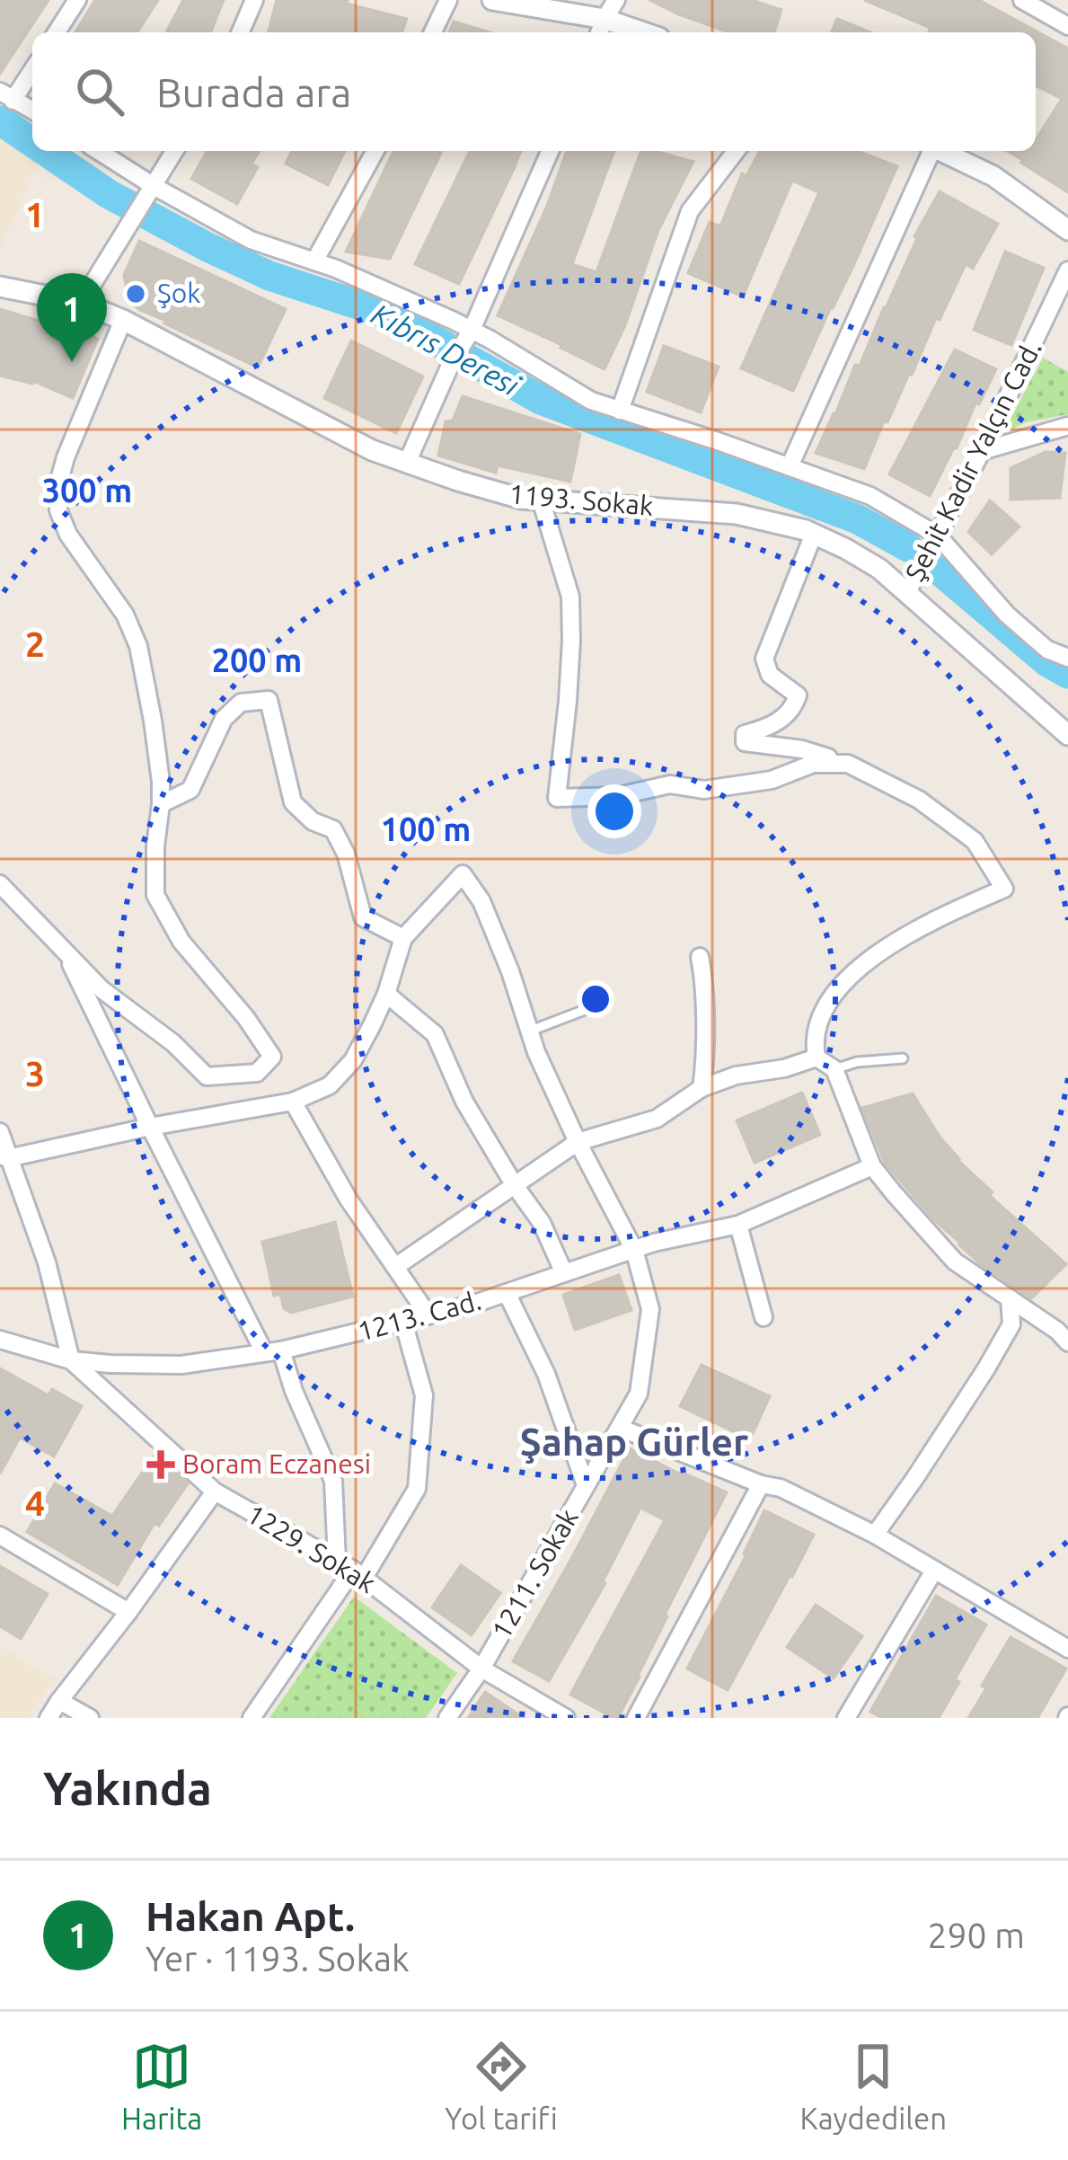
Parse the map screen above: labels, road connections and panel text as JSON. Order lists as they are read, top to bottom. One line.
{"streets":{"street":["Şehit Kadir Yalçın Cad.","1193. Sokak","1213. Cad.","1229. Sokak","1211. Sokak"]},"crossings":[["Şehit Kadir Yalçın Cad.","1193. Sokak"],["1213. Cad.","1229. Sokak"],["1213. Cad.","1211. Sokak"],["1229. Sokak","1211. Sokak"]],"districts":["Şahap Gürler"],"water":["Kıbrıs Deresi"],"places":{"other":["Şok"],"health":["Boram Eczanesi"]},"page":{"search":"Burada ara","pins":"1","heading":"Yakında","list":[{"mark":"1","name":"Hakan Apt.","note":"Yer · 1193. Sokak","value":"290 m"}],"nav":["Harita","Yol tarifi","Kaydedilen"]},"grid":{"rows":["1","2","3","4"]},"rings":["300 m","200 m","100 m"]}
